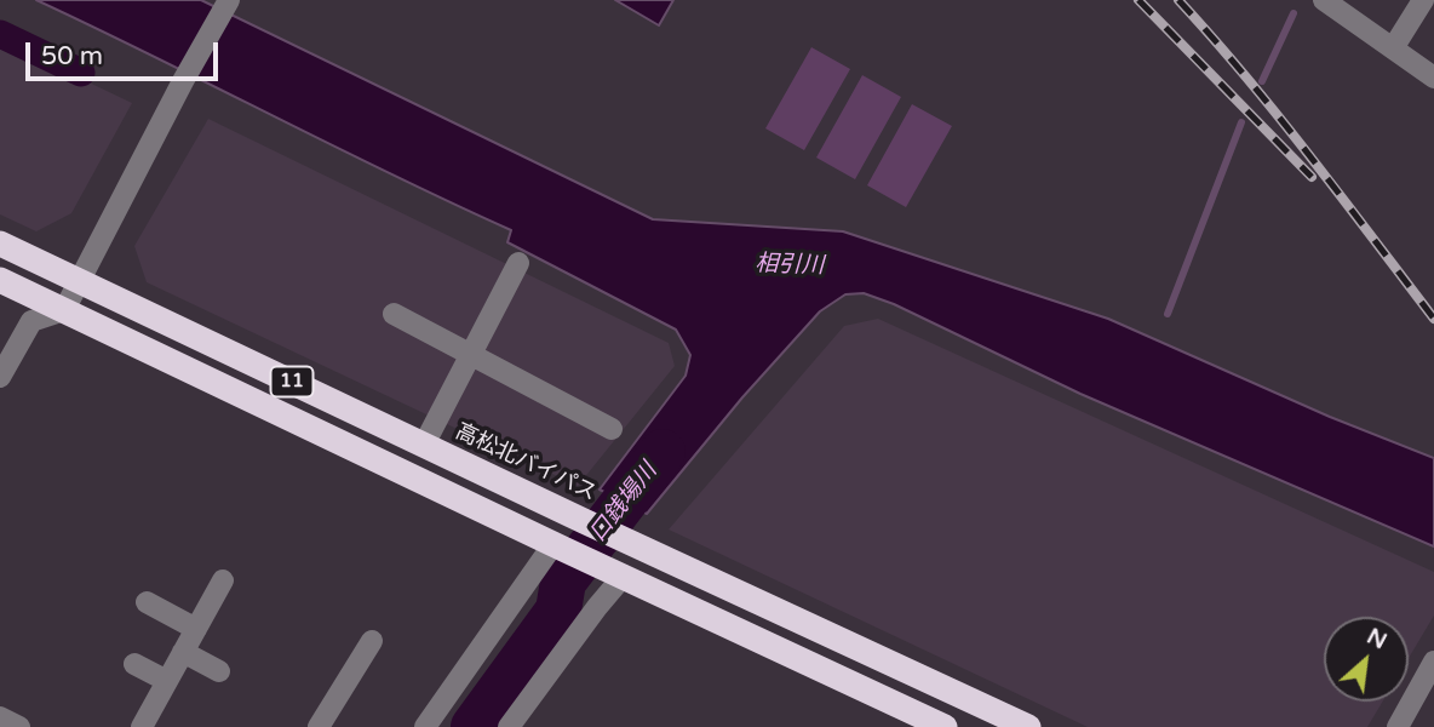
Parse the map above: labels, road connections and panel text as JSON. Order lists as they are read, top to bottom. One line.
{"streets":{"highway":["11","高松北バイパス"]},"water":["相引川","口銭場川"],"scale_bar":"50 m","north":"top right"}
